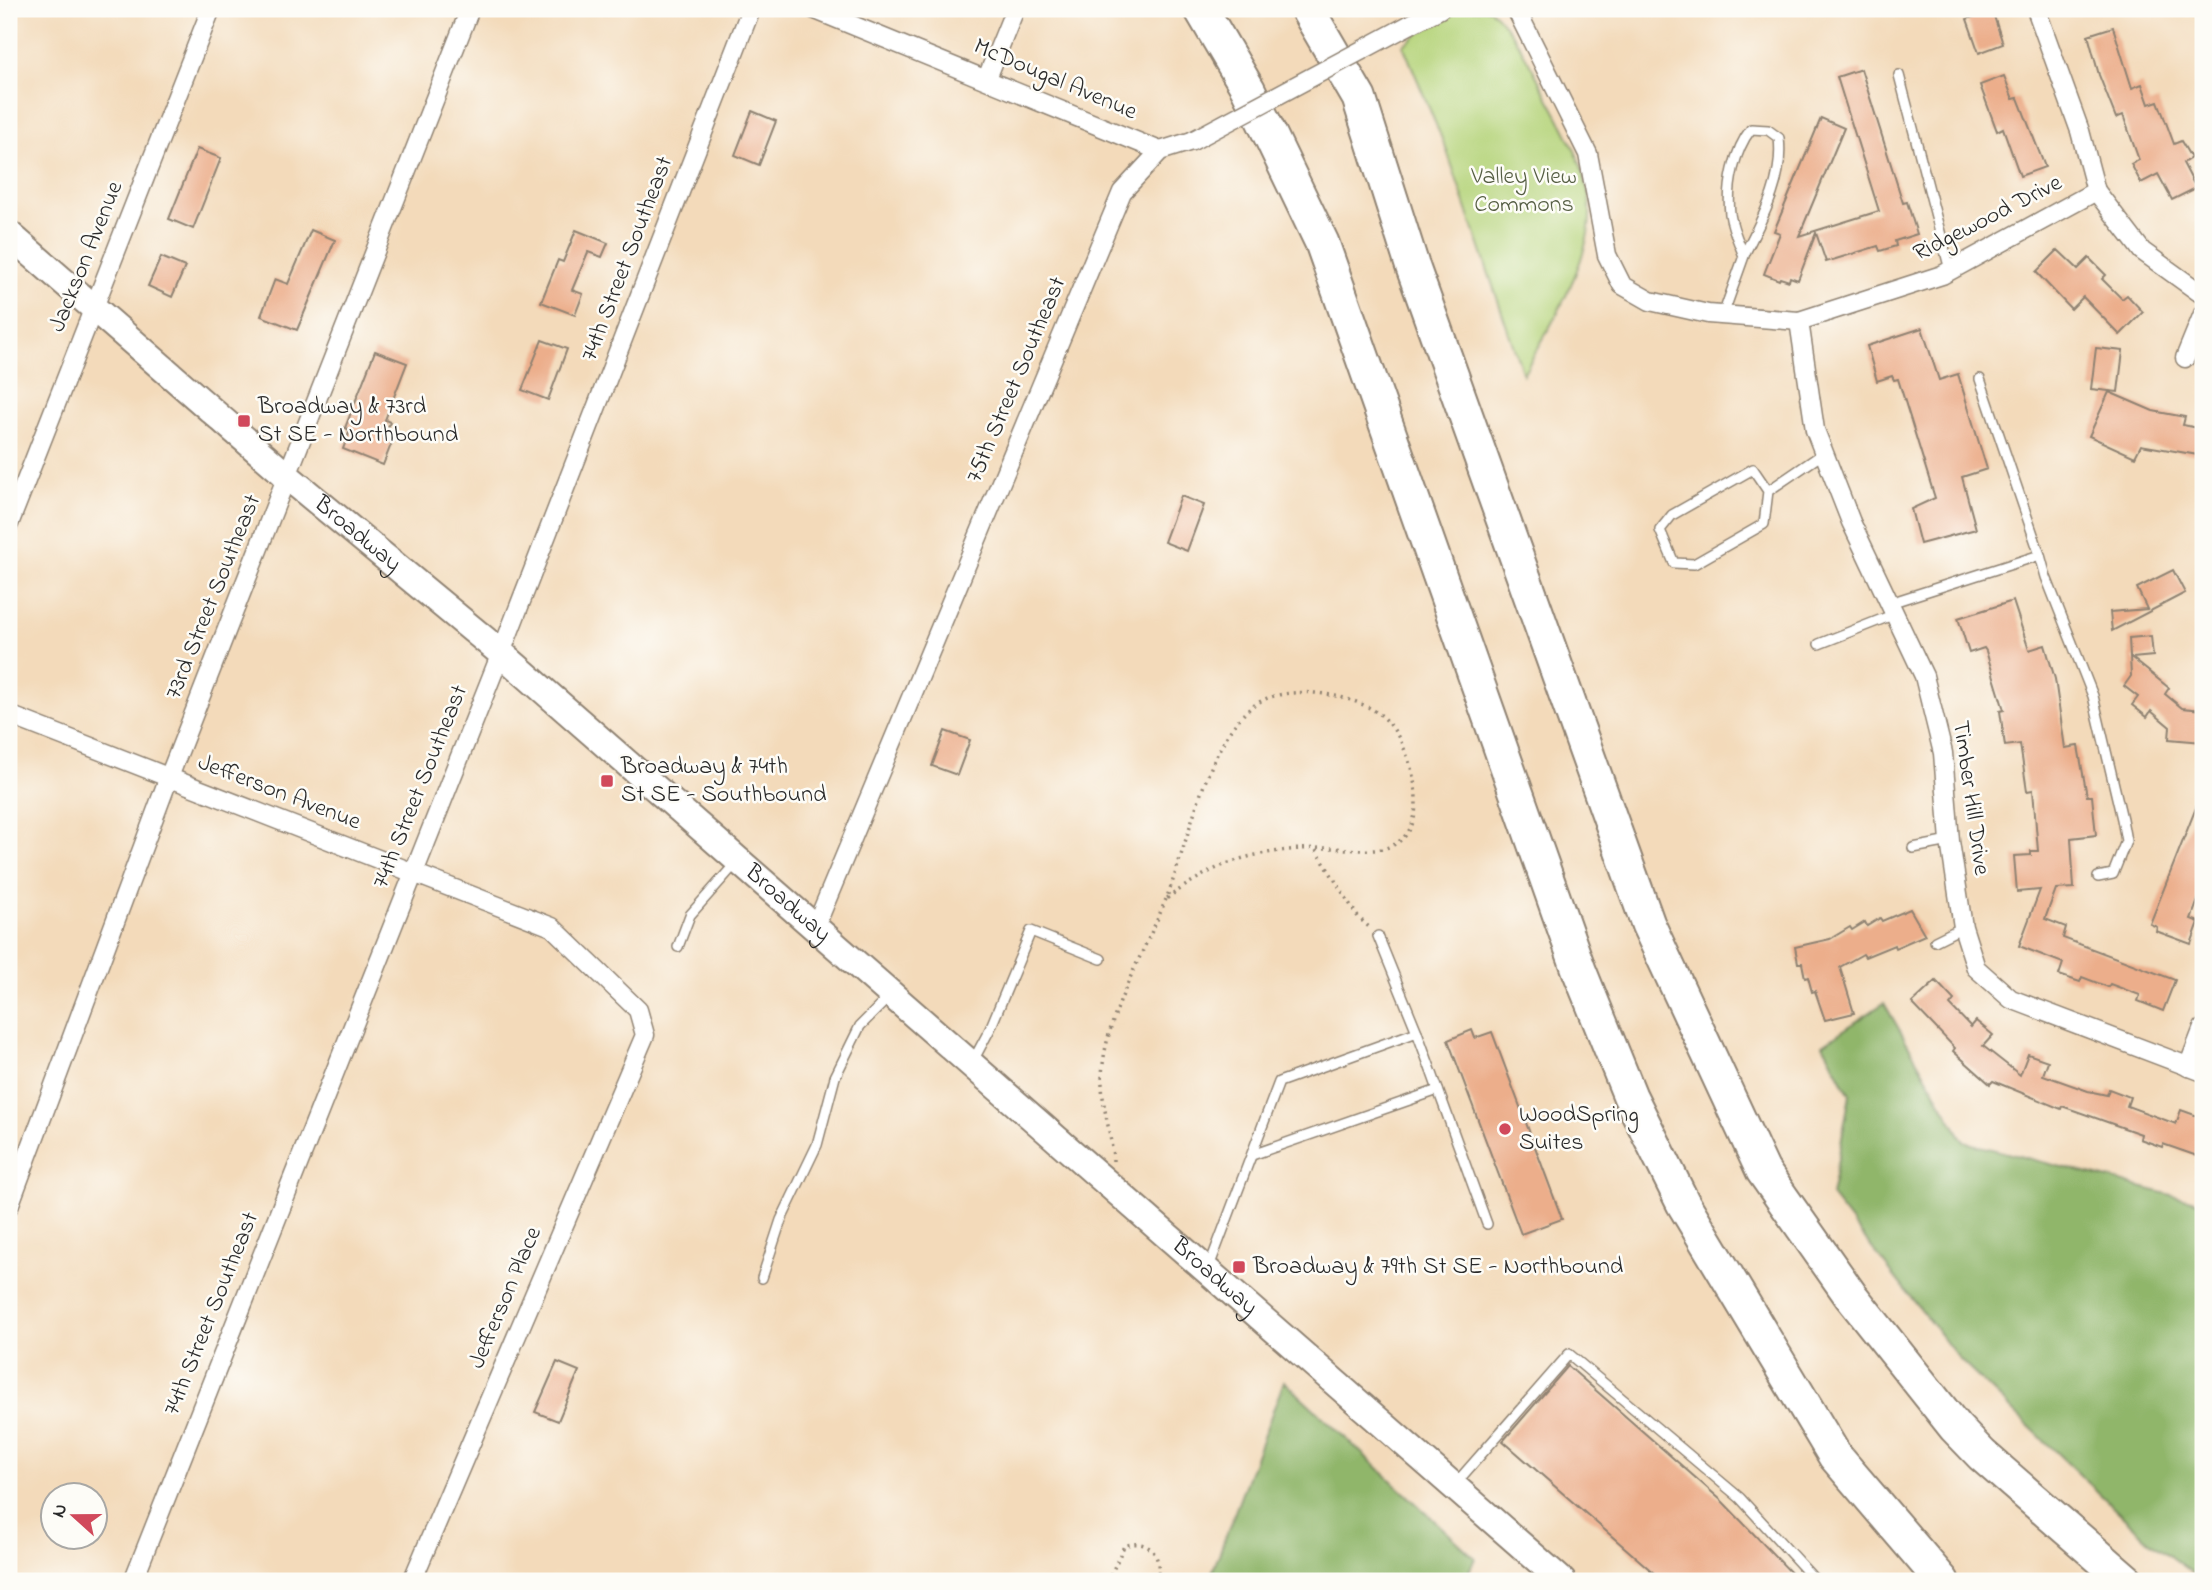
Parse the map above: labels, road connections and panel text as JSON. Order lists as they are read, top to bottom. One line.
{"streets":{"street":["McDougal Avenue","Ridgewood Drive","Jackson Avenue","74th Street Southeast","75th Street Southeast","Broadway","73rd Street Southeast","Jefferson Avenue","Timber Hill Drive","Jefferson Place"]},"crossings":[["McDougal Avenue","75th Street Southeast"],["Ridgewood Drive","Timber Hill Drive"],["Jackson Avenue","Broadway"],["74th Street Southeast","Broadway"],["74th Street Southeast","Jefferson Avenue"],["75th Street Southeast","Broadway"],["Broadway","73rd Street Southeast"],["73rd Street Southeast","Jefferson Avenue"],["Jefferson Avenue","Jefferson Place"]],"parks":["Valley View Commons"],"places":{"transit":["Broadway & 73rd St SE - Northbound","Broadway & 74th St SE - Southbound","Broadway & 79th St SE - Northbound"],"other":["WoodSpring Suites"]},"north":"left"}
